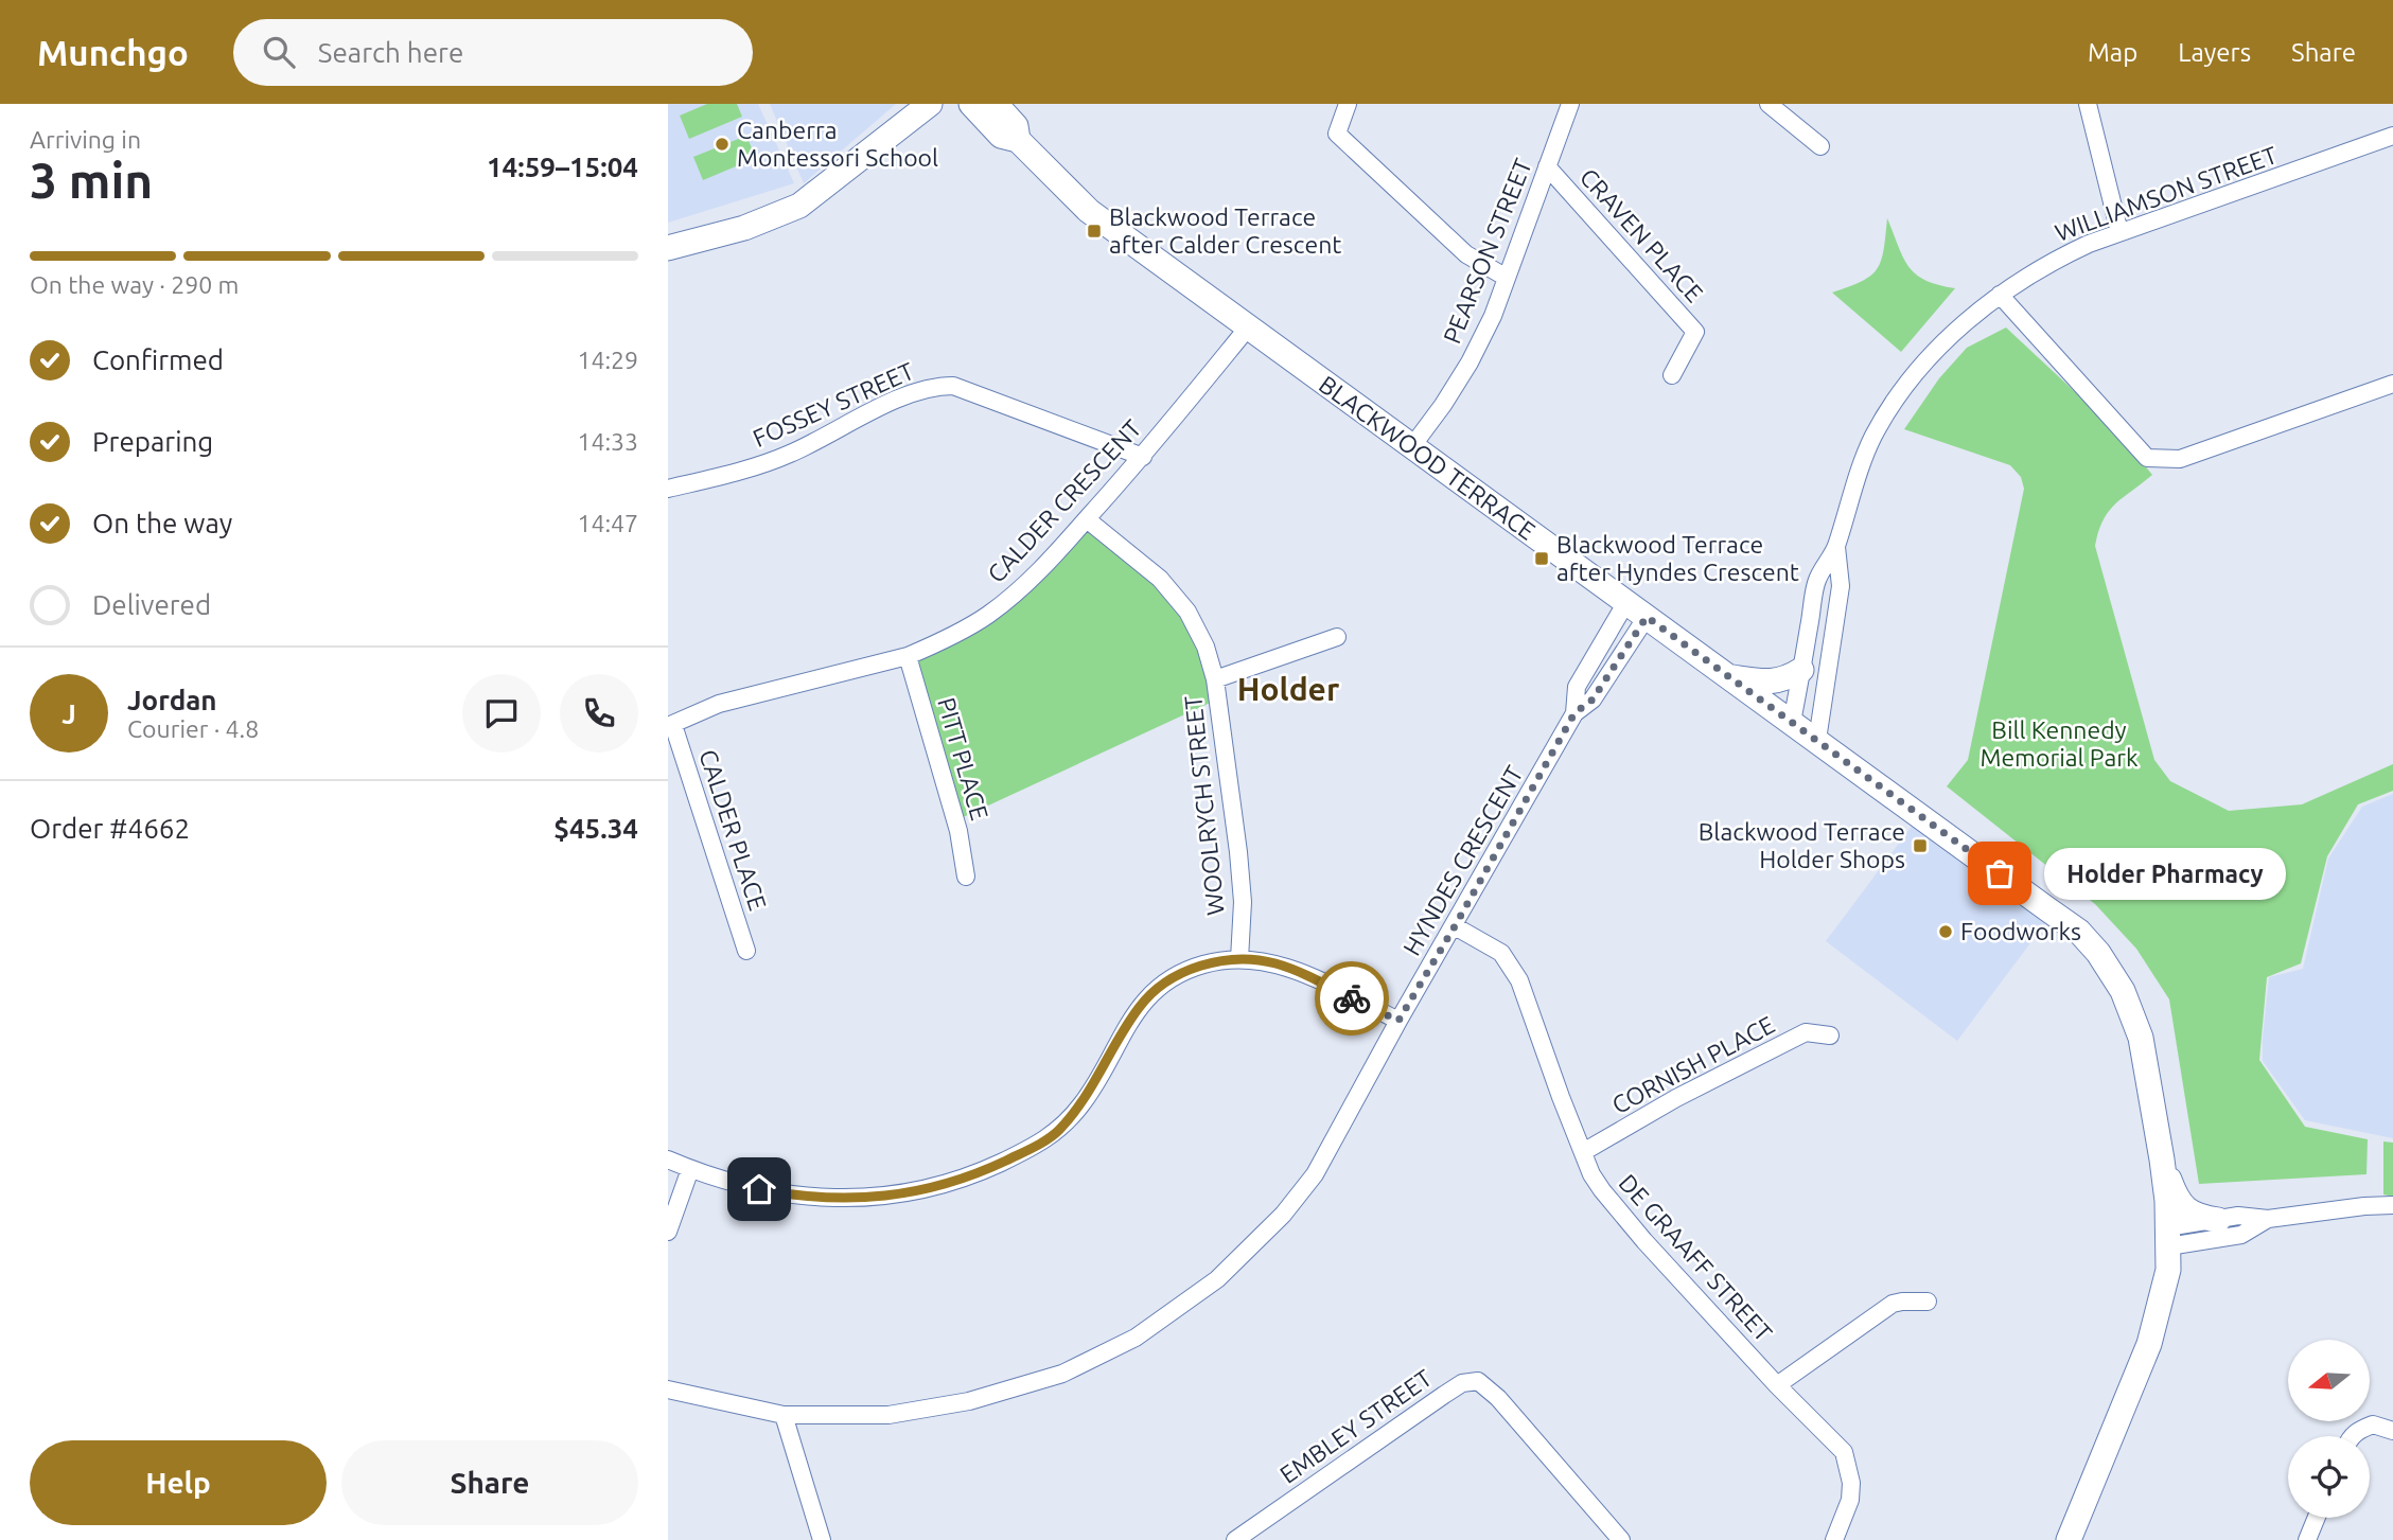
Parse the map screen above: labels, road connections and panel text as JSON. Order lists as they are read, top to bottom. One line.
{"streets":{"street":["WILLIAMSON STREET","CRAVEN PLACE","PEARSON STREET","FOSSEY STREET","BLACKWOOD TERRACE","CALDER CRESCENT","PITT PLACE","WOOLRYCH STREET","CALDER PLACE","HYNDES CRESCENT","CORNISH PLACE","DE GRAAFF STREET","EMBLEY STREET"]},"crossings":[["WILLIAMSON STREET","BLACKWOOD TERRACE"],["CRAVEN PLACE","PEARSON STREET"],["PEARSON STREET","BLACKWOOD TERRACE"],["FOSSEY STREET","CALDER CRESCENT"],["BLACKWOOD TERRACE","CALDER CRESCENT"],["BLACKWOOD TERRACE","HYNDES CRESCENT"],["CALDER CRESCENT","PITT PLACE"],["CALDER CRESCENT","WOOLRYCH STREET"],["CALDER CRESCENT","CALDER PLACE"],["HYNDES CRESCENT","DE GRAAFF STREET"],["CORNISH PLACE","DE GRAAFF STREET"]],"districts":["Holder"],"parks":["Bill Kennedy Memorial Park"],"places":{"other":["Canberra Montessori School","Holder Pharmacy","Foodworks"],"transit":["Blackwood Terrace after Calder Crescent","Blackwood Terrace after Hyndes Crescent","Blackwood Terrace Holder Shops"]},"north":"left","page":{"header":"Munchgo","search":"Search here","nav":["Map","Layers","Share"],"heading":["3 min","Arriving in","14:59–15:04"],"panel":["Jordan","Courier · 4.8","Order #4662","$45.34"],"bar":"On the way · 290 m","list":[["Confirmed","14:29"],["Preparing","14:33"],["On the way","14:47"],"Delivered"],"round":"J","bubble":"Holder Pharmacy","buttons":["Help","Share"]}}
